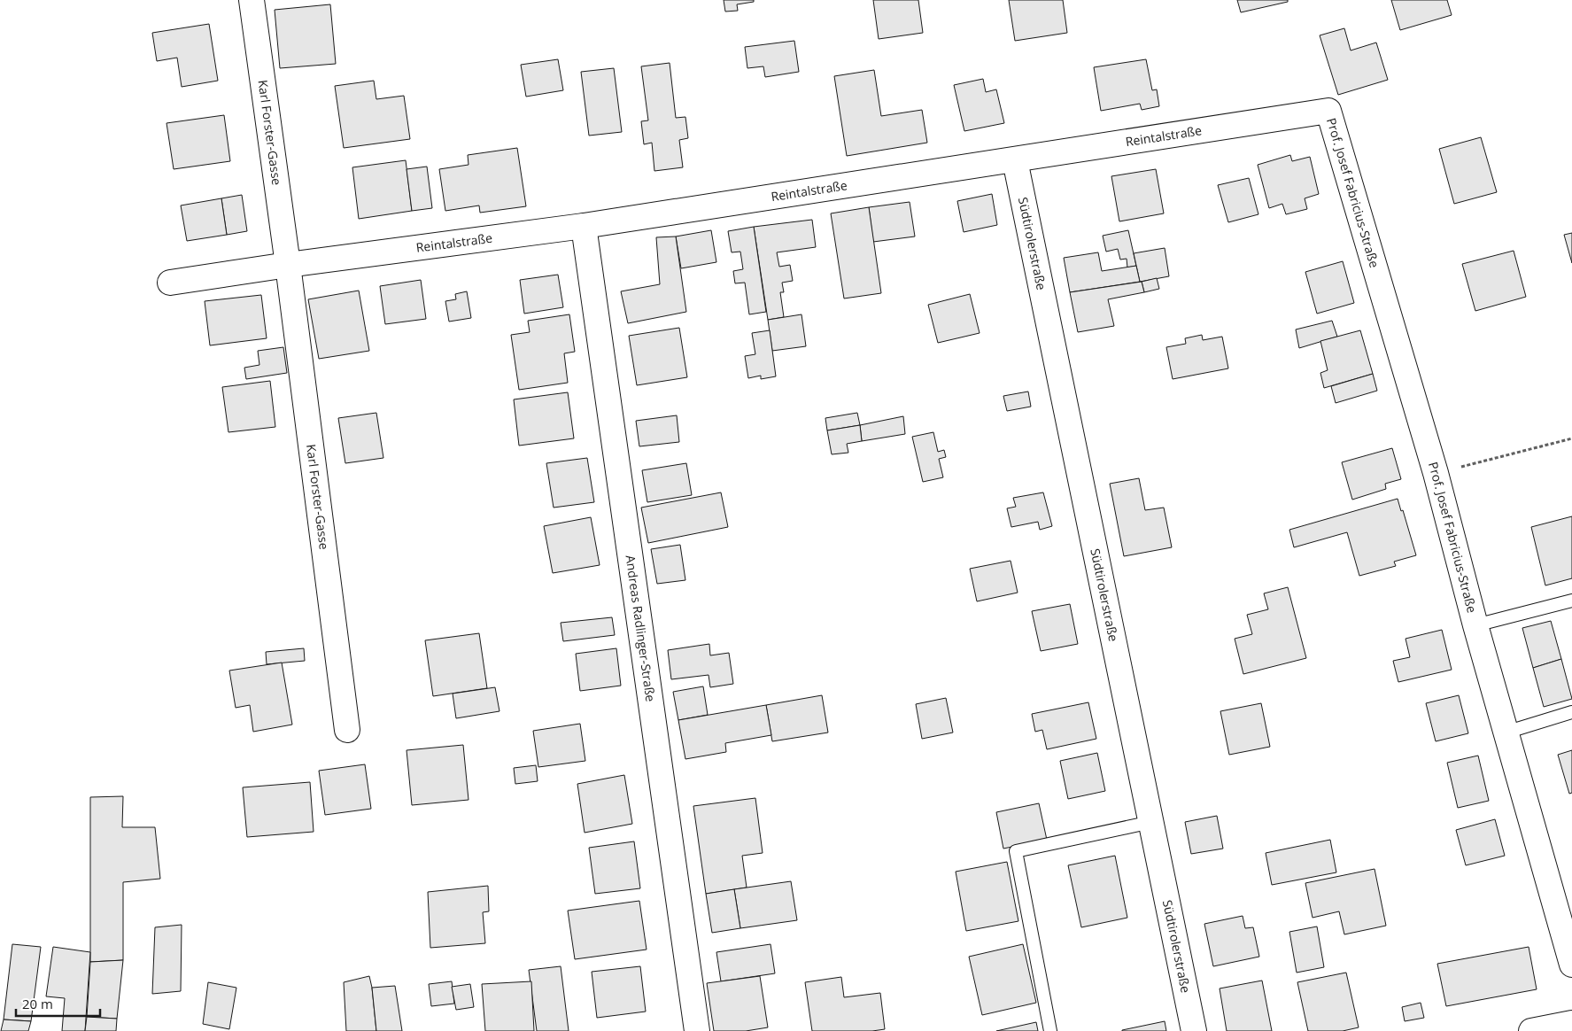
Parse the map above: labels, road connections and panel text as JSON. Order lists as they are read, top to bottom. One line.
{"streets":{"street":["Karl Forster-Gasse","Reintalstraße","Prof. Josef Fabricius-Straße","Südtirolerstraße","Andreas Radlinger-Straße"]},"crossings":[["Karl Forster-Gasse","Reintalstraße"],["Reintalstraße","Prof. Josef Fabricius-Straße"],["Reintalstraße","Südtirolerstraße"],["Reintalstraße","Andreas Radlinger-Straße"]],"scale_bar":"20 m"}
